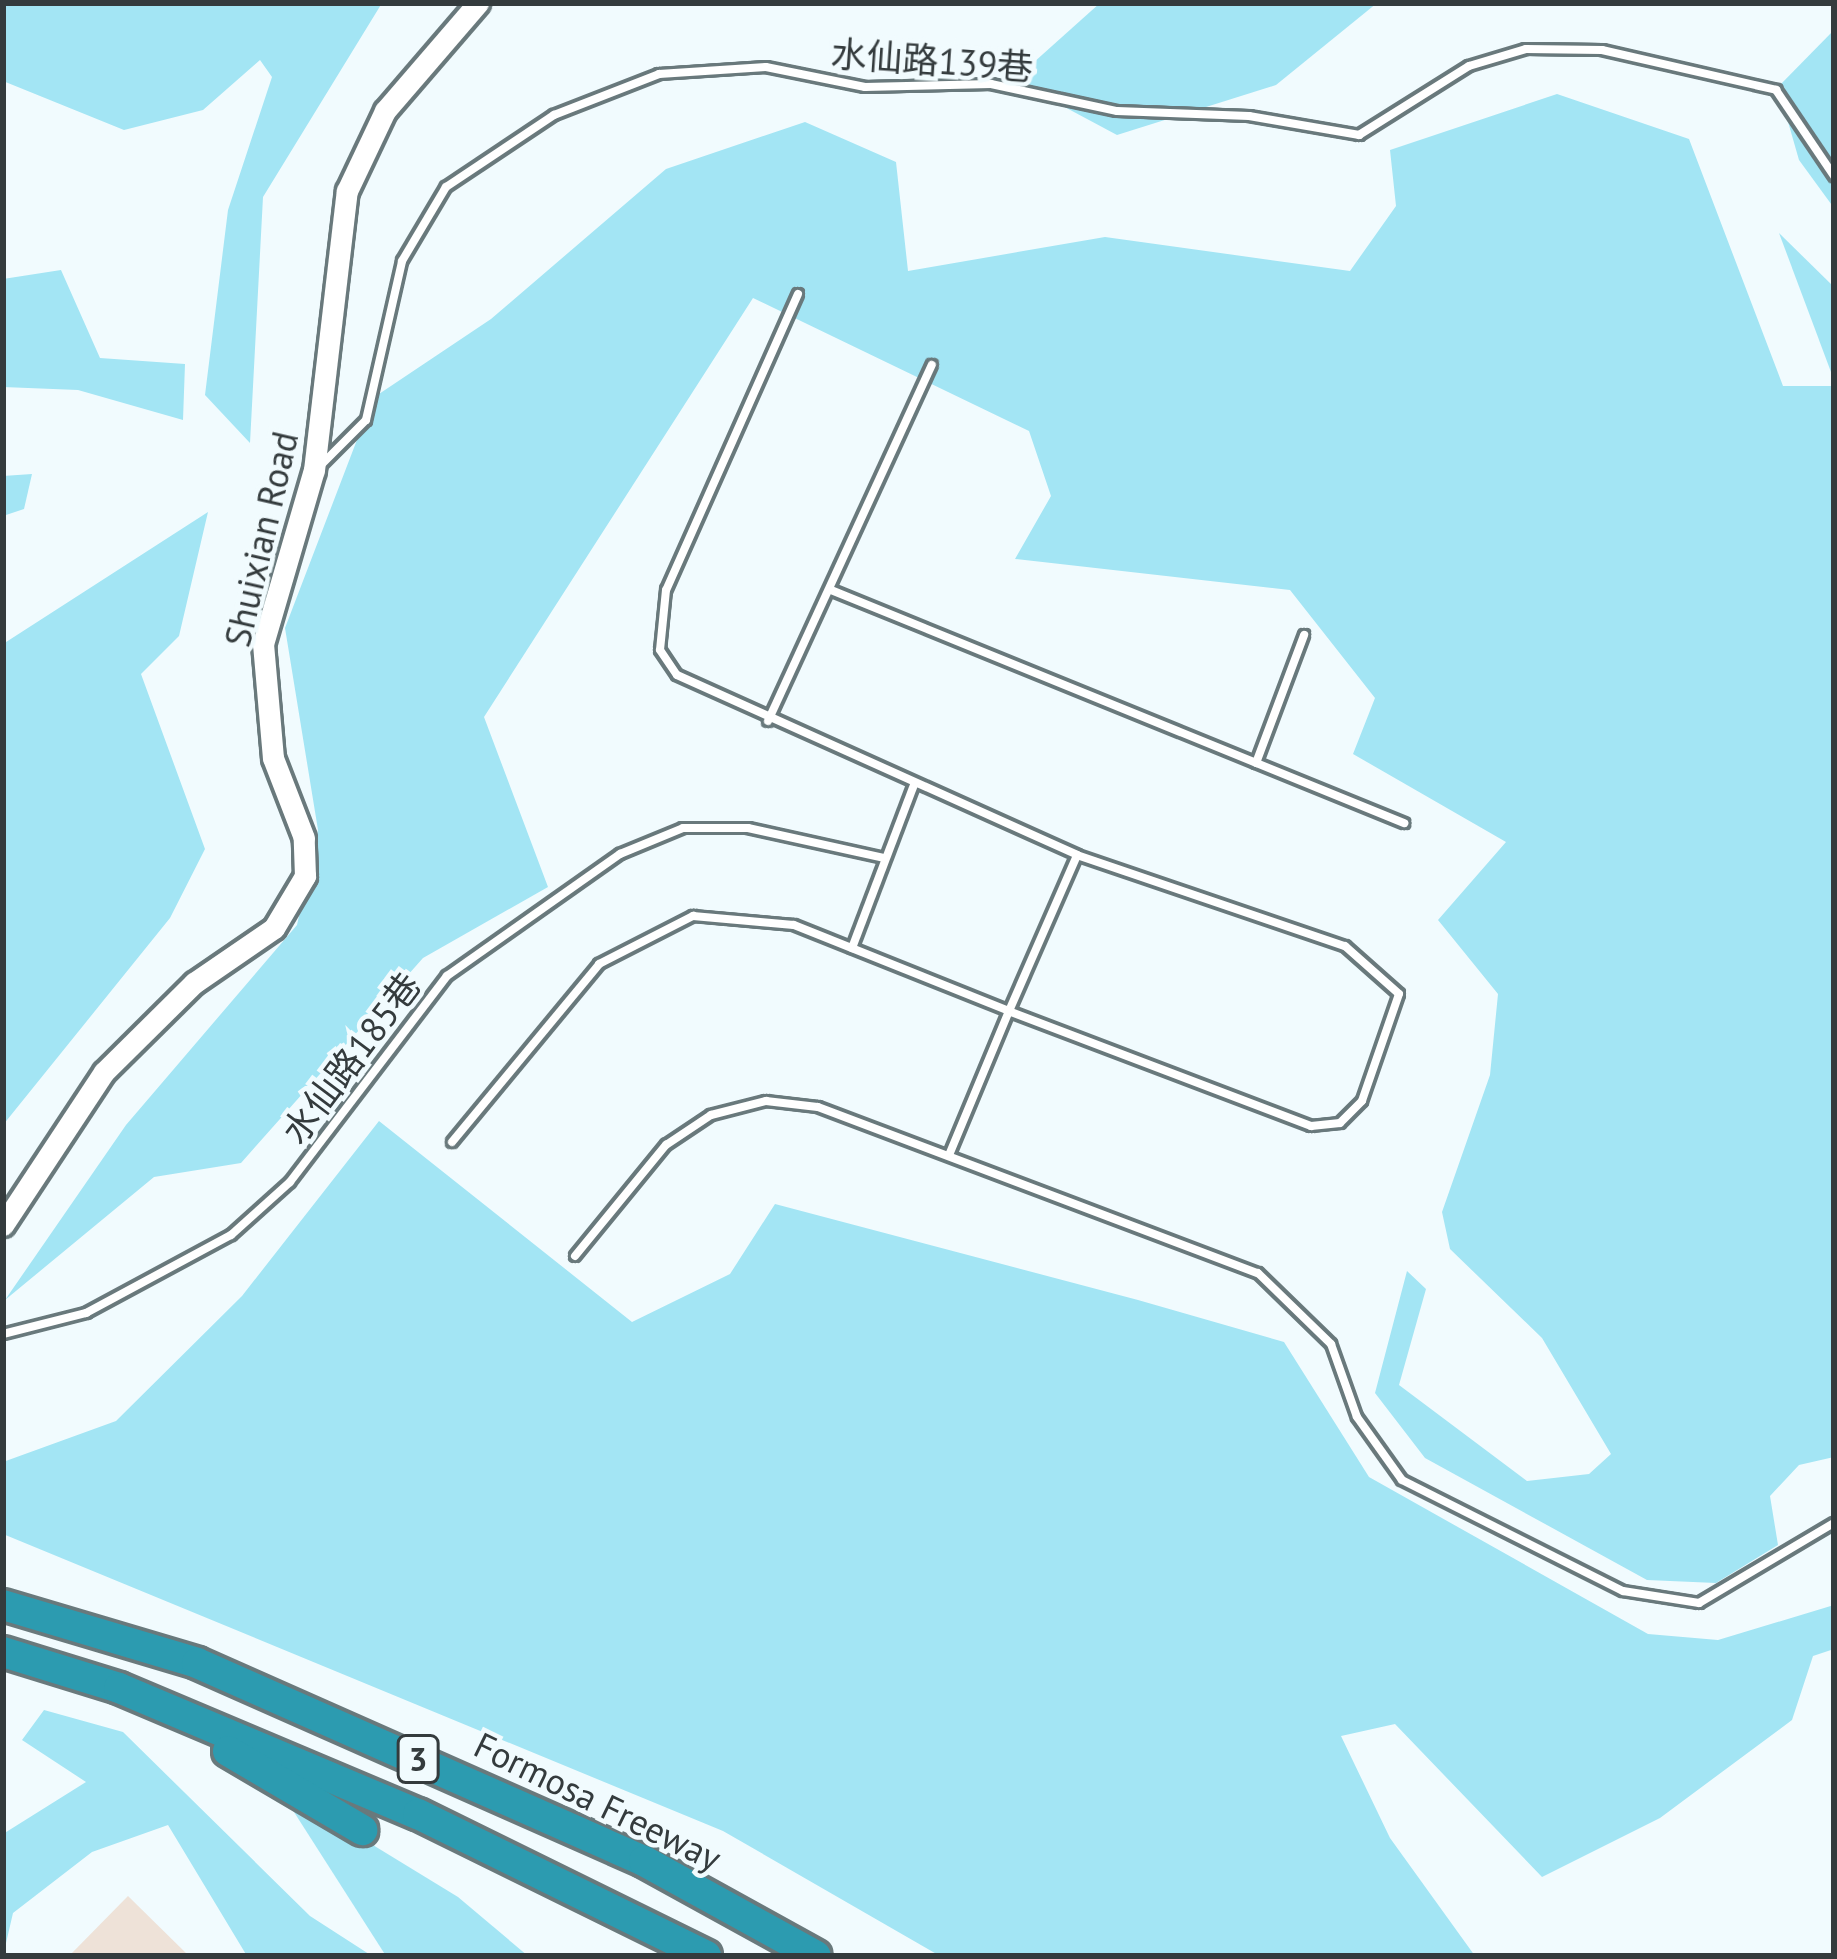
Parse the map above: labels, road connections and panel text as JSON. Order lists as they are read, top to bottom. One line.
{"streets":{"highway":["3","Formosa Freeway"],"street":["Shuixian Road"],"lane":["水仙路139巷","水仙路185巷"]},"crossings":[["水仙路139巷","Shuixian Road"]]}
